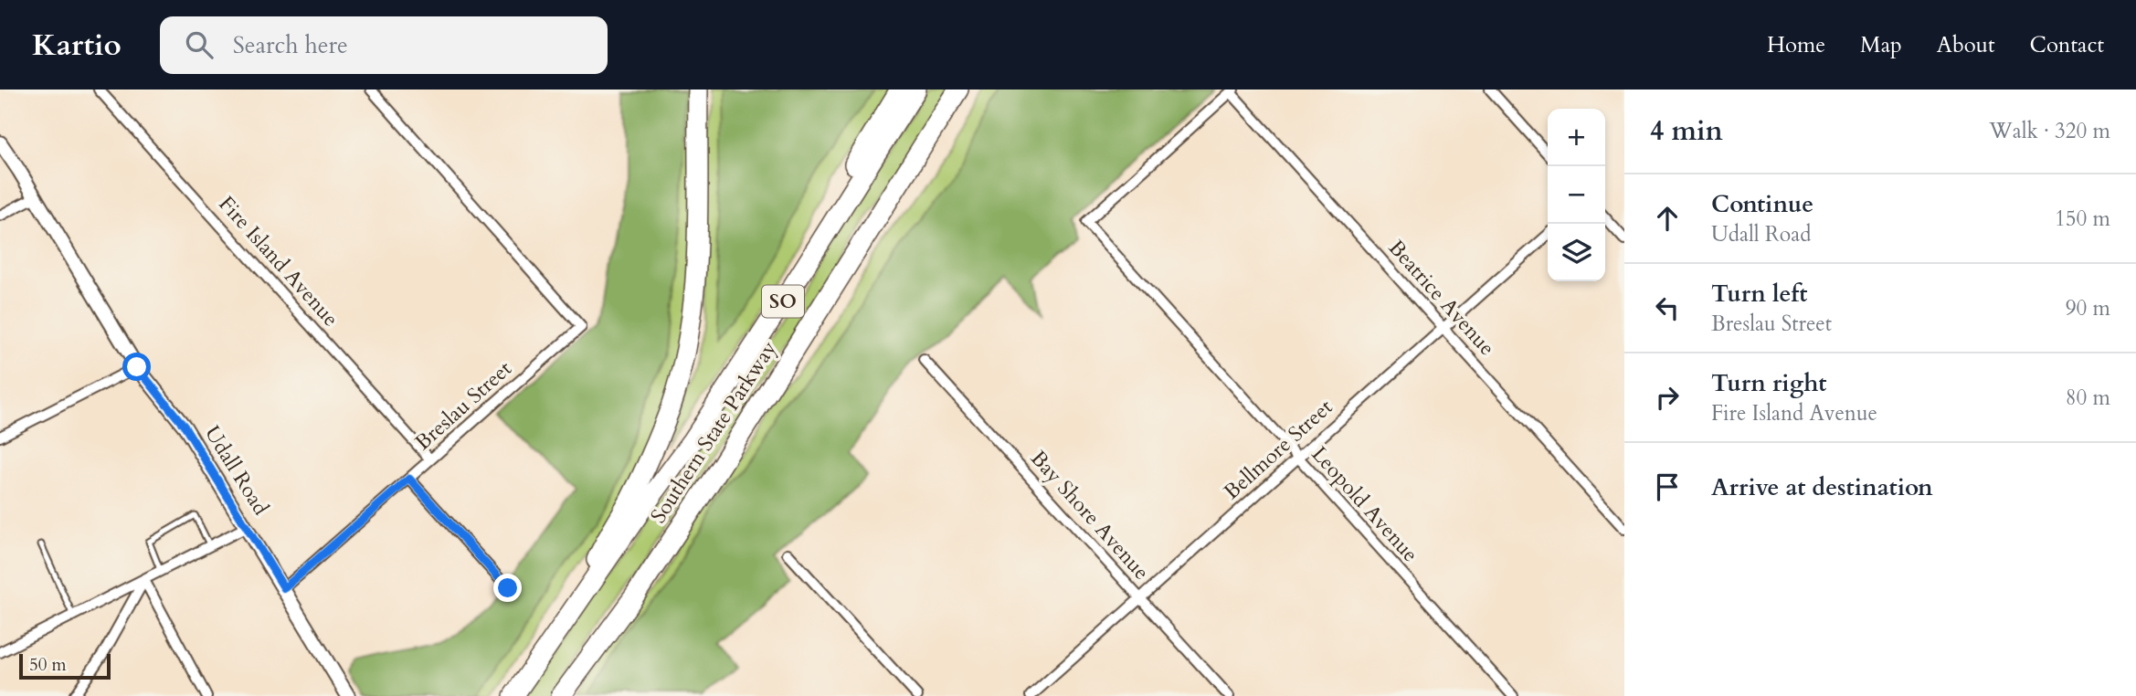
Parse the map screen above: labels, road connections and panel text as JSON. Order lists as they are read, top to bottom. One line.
{"streets":{"highway":["SO","Southern State Parkway"],"street":["Fire Island Avenue","Beatrice Avenue","Breslau Street","Bellmore Street","Udall Road","Leopold Avenue","Bay Shore Avenue"]},"crossings":[["Fire Island Avenue","Breslau Street"],["Beatrice Avenue","Bellmore Street"],["Beatrice Avenue","Leopold Avenue"],["Breslau Street","Udall Road"],["Bellmore Street","Leopold Avenue"],["Bellmore Street","Bay Shore Avenue"]],"scale_bar":"50 m","page":{"header":"Kartio","search":"Search here","nav":["Home","Map","About","Contact"],"heading":["4 min","Walk · 320 m"],"map_buttons":["+","−"],"list":[["Continue","Udall Road","150 m"],["Turn left","Breslau Street","90 m"],["Turn right","Fire Island Avenue","80 m"],"Arrive at destination"],"scale":"50 m"}}
